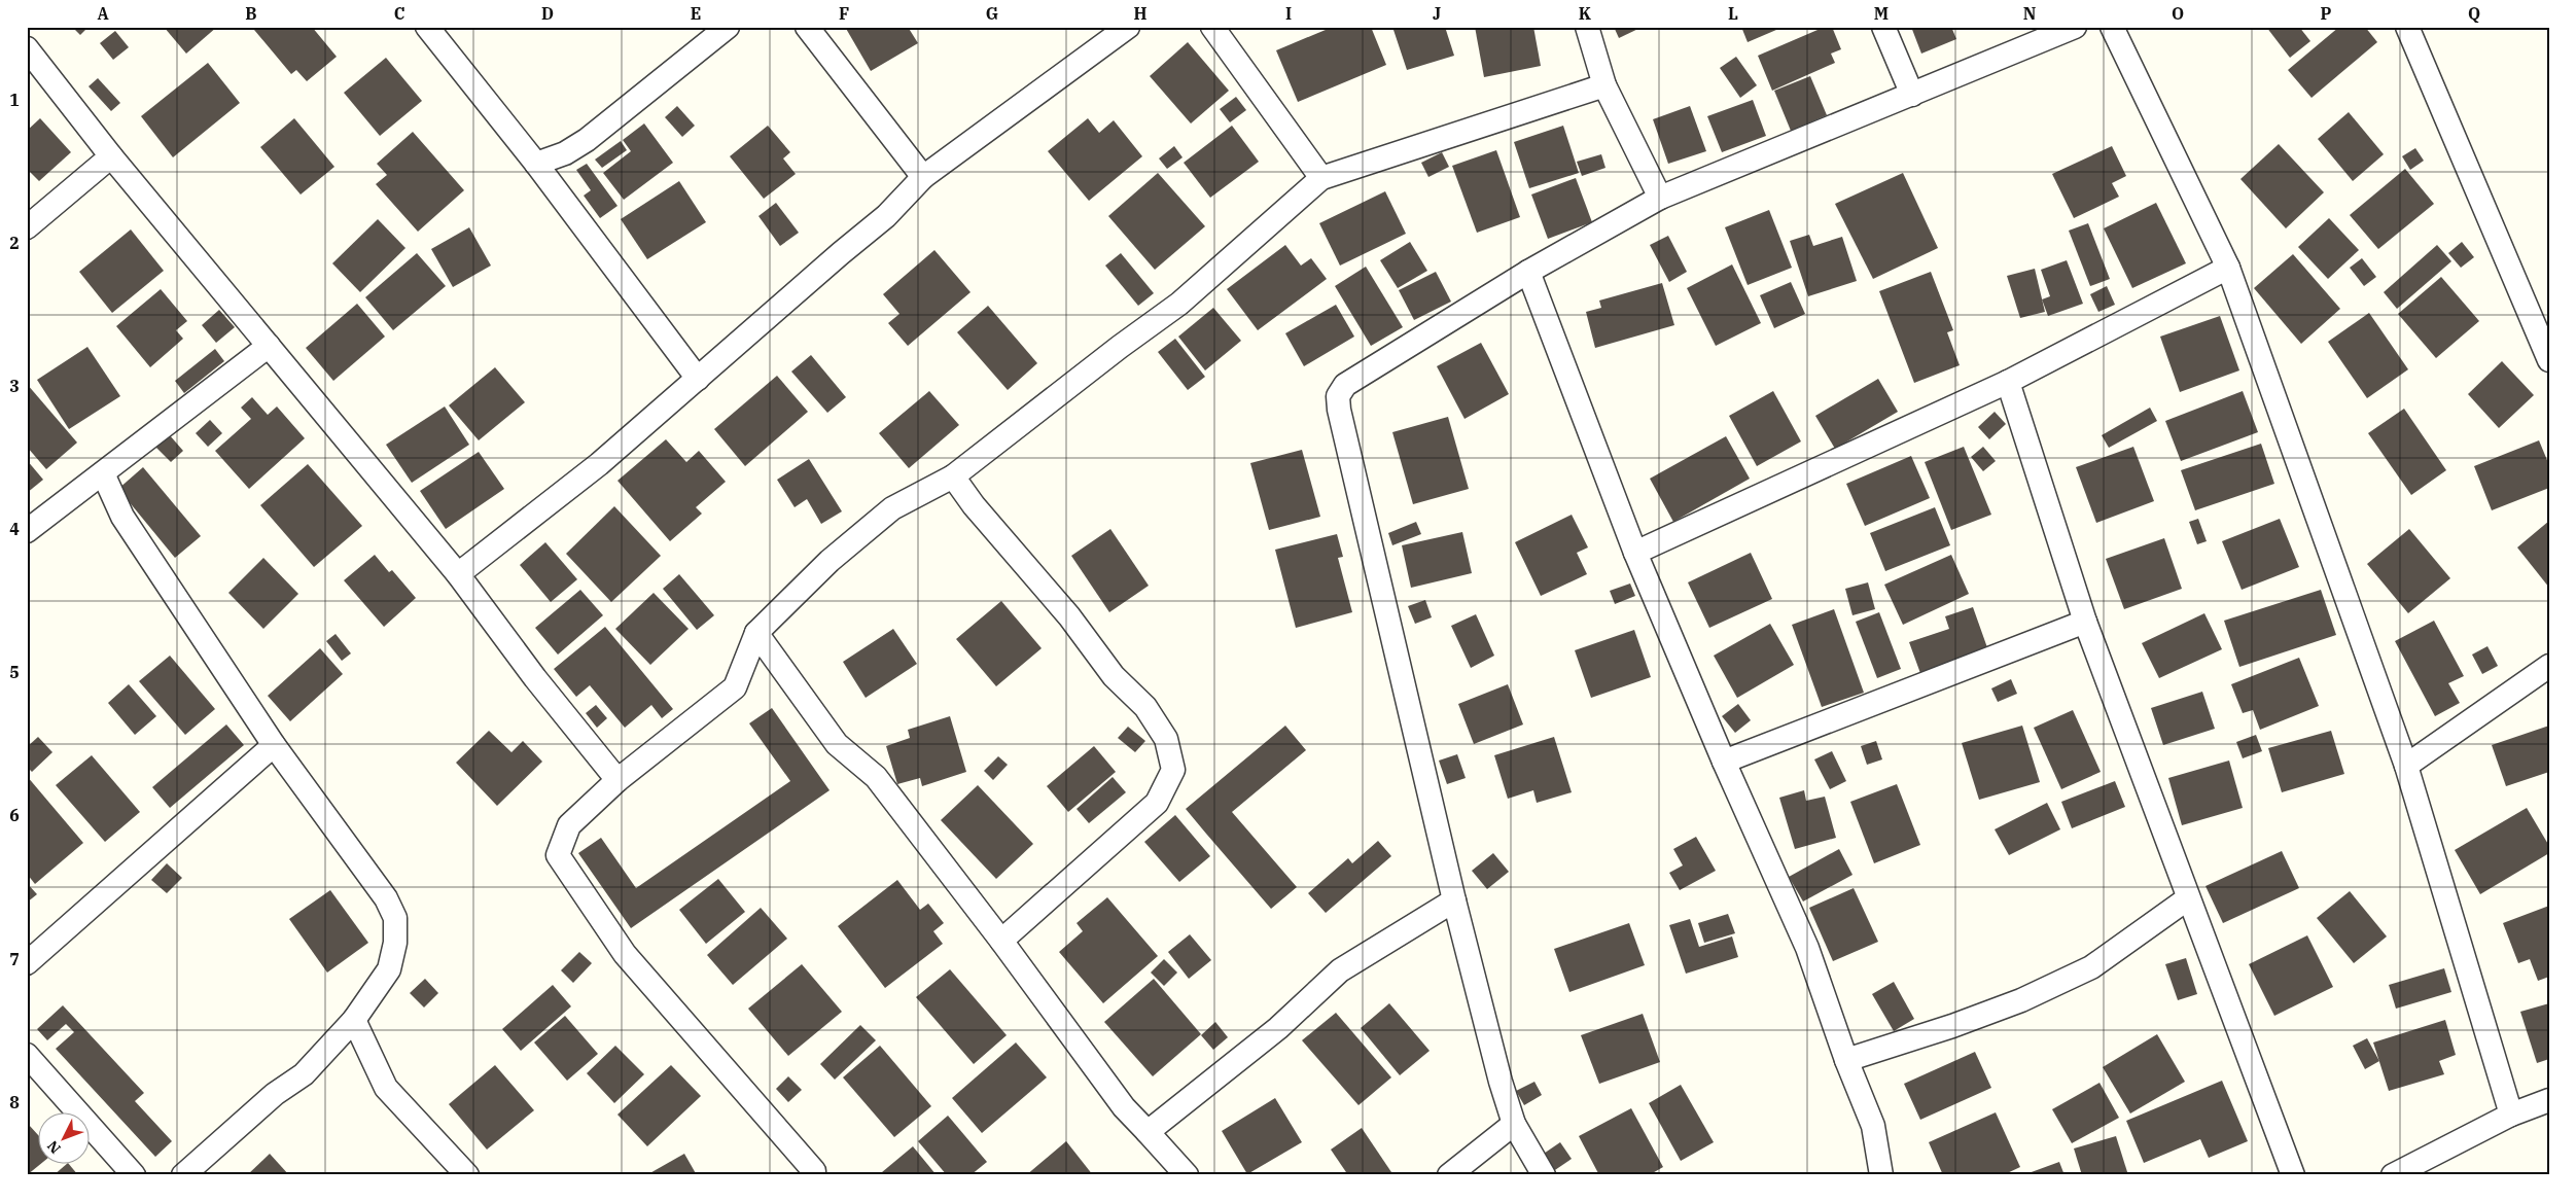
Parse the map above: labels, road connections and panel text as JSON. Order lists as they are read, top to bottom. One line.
{"north":"bottom left","grid":{"columns":["A","B","C","D","E","F","G","H","I","J","K","L","M","N","O","P","Q"],"rows":["1","2","3","4","5","6","7","8"]}}
